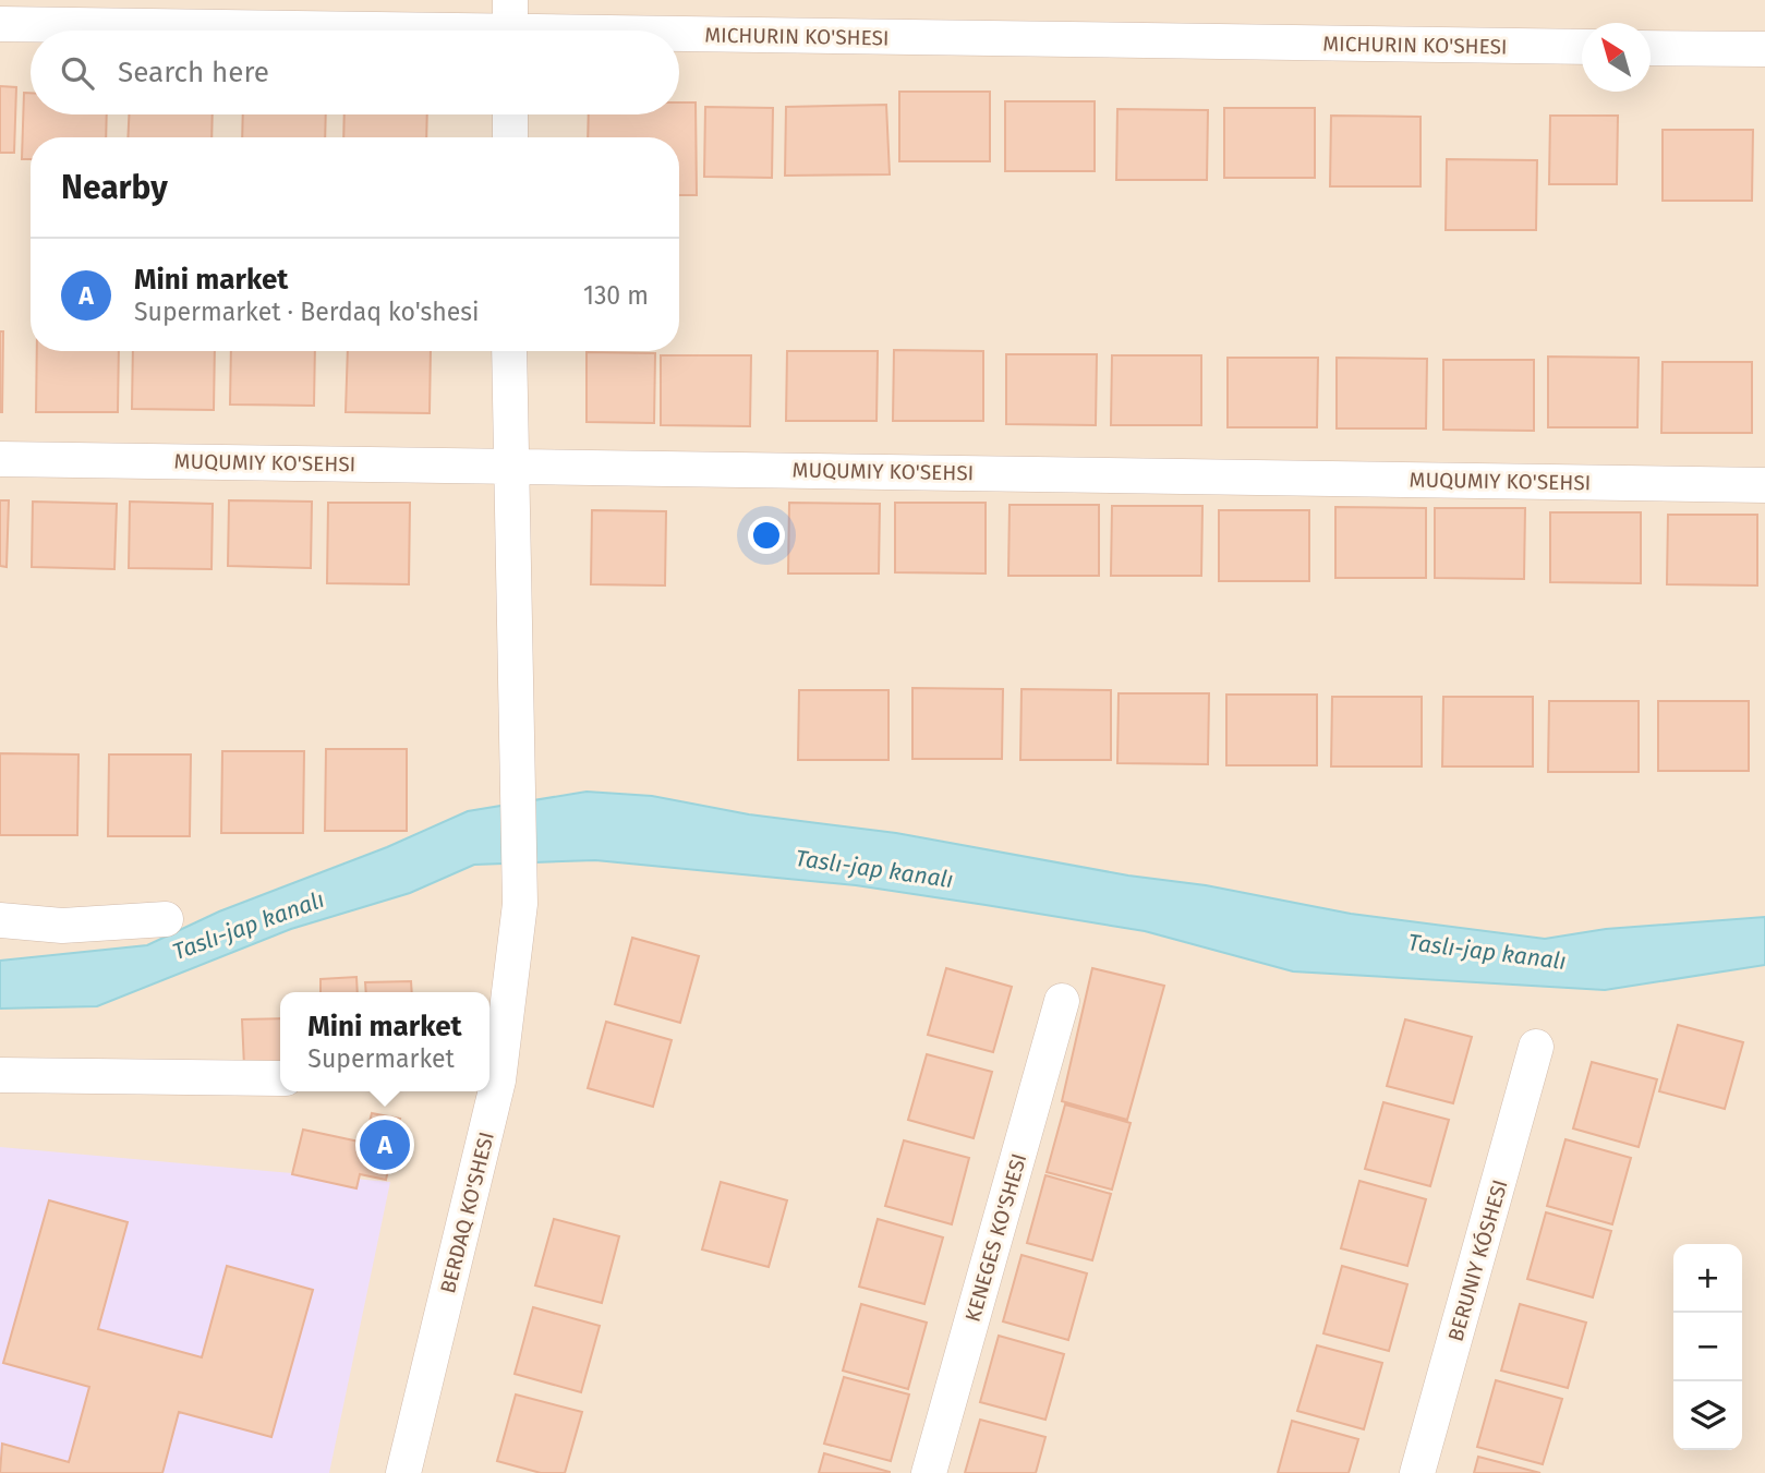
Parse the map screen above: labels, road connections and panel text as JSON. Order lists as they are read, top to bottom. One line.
{"streets":{"street":["MICHURIN KO'SHESI","MUQUMIY KO'SEHSI","BERDAQ KO'SHESI","KENEGES KO'SHESI","BERUNIY KÓSHESI"]},"crossings":[["MUQUMIY KO'SEHSI","BERDAQ KO'SHESI"]],"water":["Taslı-jap kanalı"],"north":"top left","page":{"search":"Search here","heading":"Nearby","list":[{"mark":"A","name":"Mini market","note":"Supermarket · Berdaq ko'shesi","value":"130 m"}],"popup":["Mini market","Supermarket"],"pins":"A","map_buttons":["+","−"]}}
